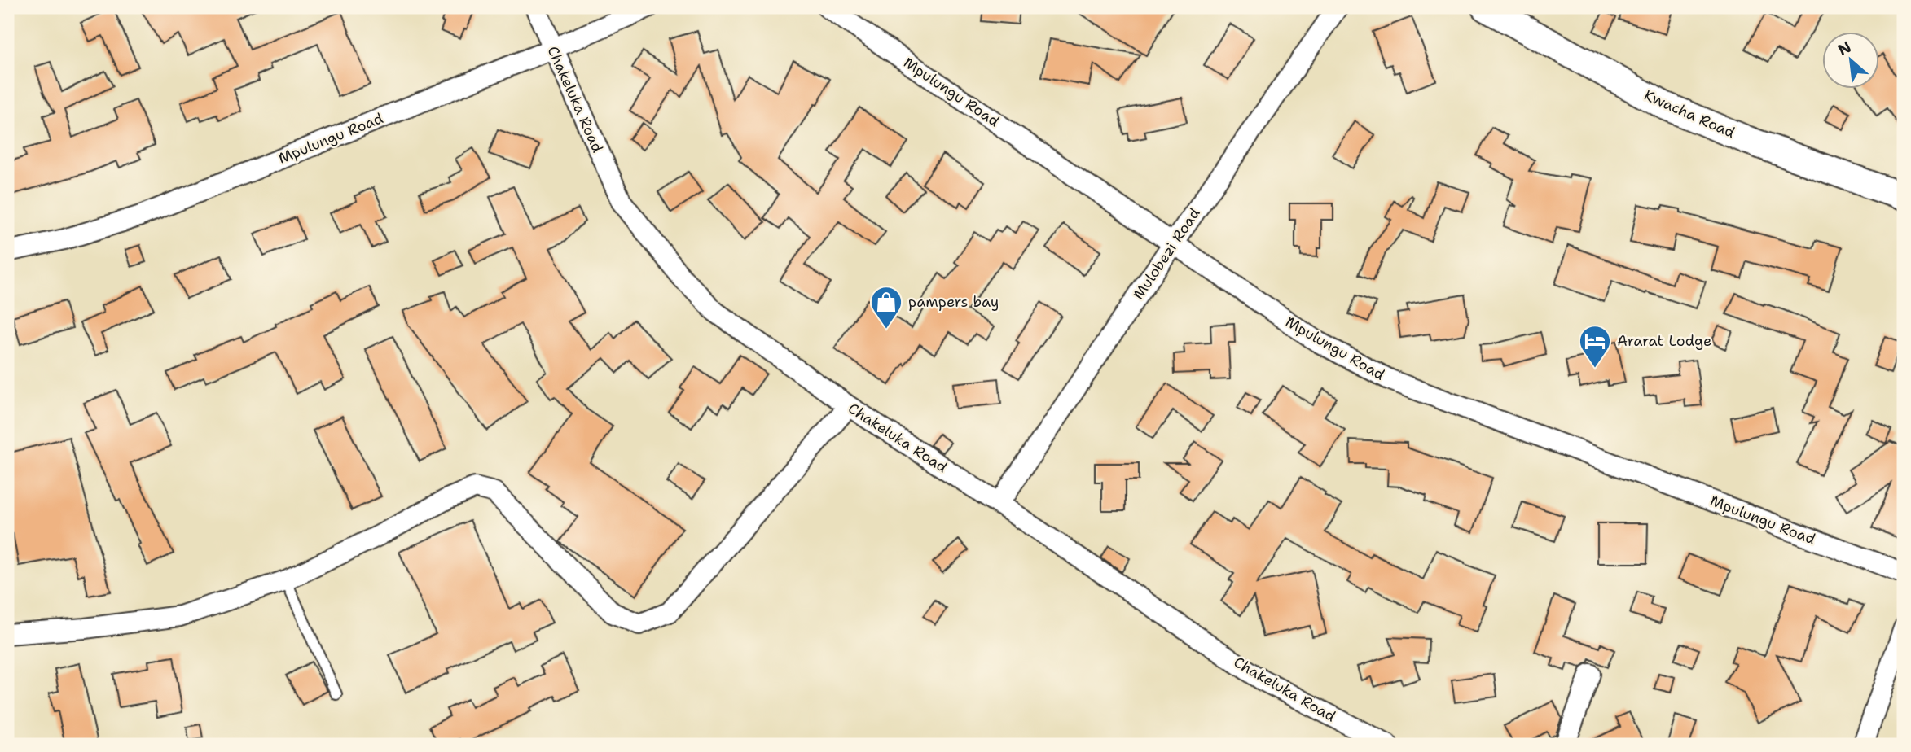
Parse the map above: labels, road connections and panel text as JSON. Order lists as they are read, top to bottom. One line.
{"streets":{"main road":["Kwacha Road"],"street":["Mpulungu Road","Chakeluka Road","Mulobezi Road"]},"crossings":[["Mpulungu Road","Chakeluka Road"],["Mpulungu Road","Mulobezi Road"],["Chakeluka Road","Mulobezi Road"]],"places":{"shop":["pampers bay"],"hotel":["Ararat Lodge"]},"north":"top left"}
